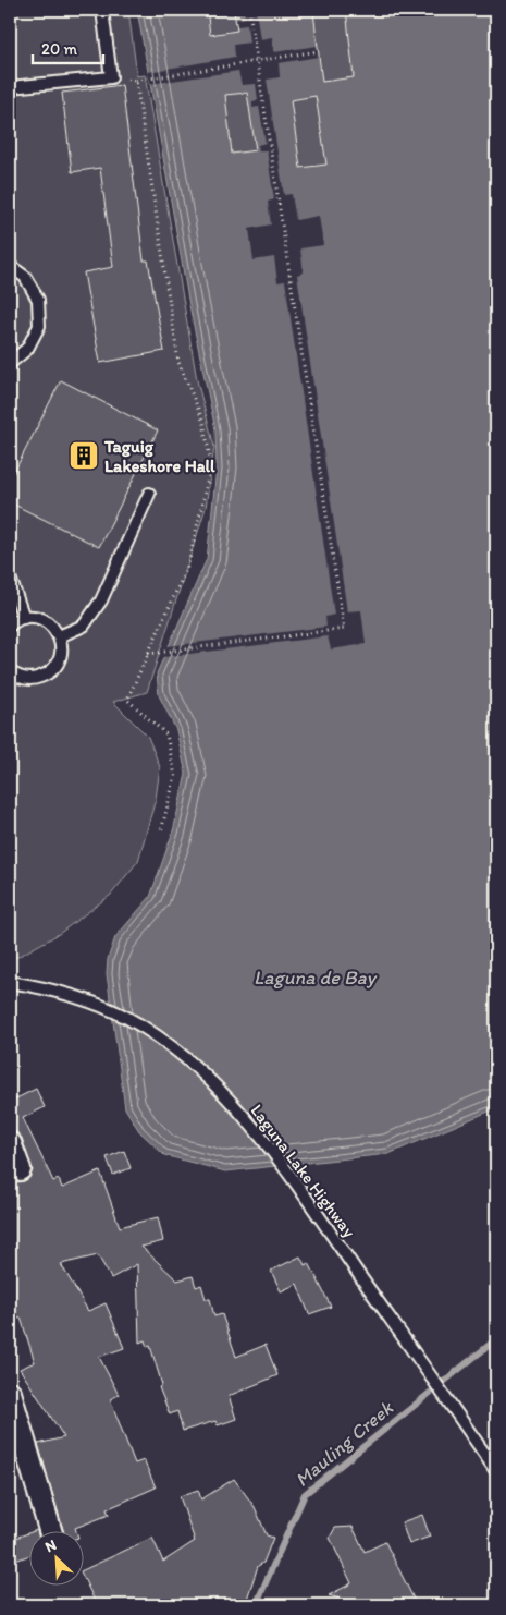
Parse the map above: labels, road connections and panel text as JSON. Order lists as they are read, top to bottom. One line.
{"streets":{"lane":["Laguna Lake Highway"]},"water":["Laguna de Bay","Mauling Creek"],"places":{"building":["Taguig Lakeshore Hall"]},"scale_bar":"20 m","north":"top left"}
